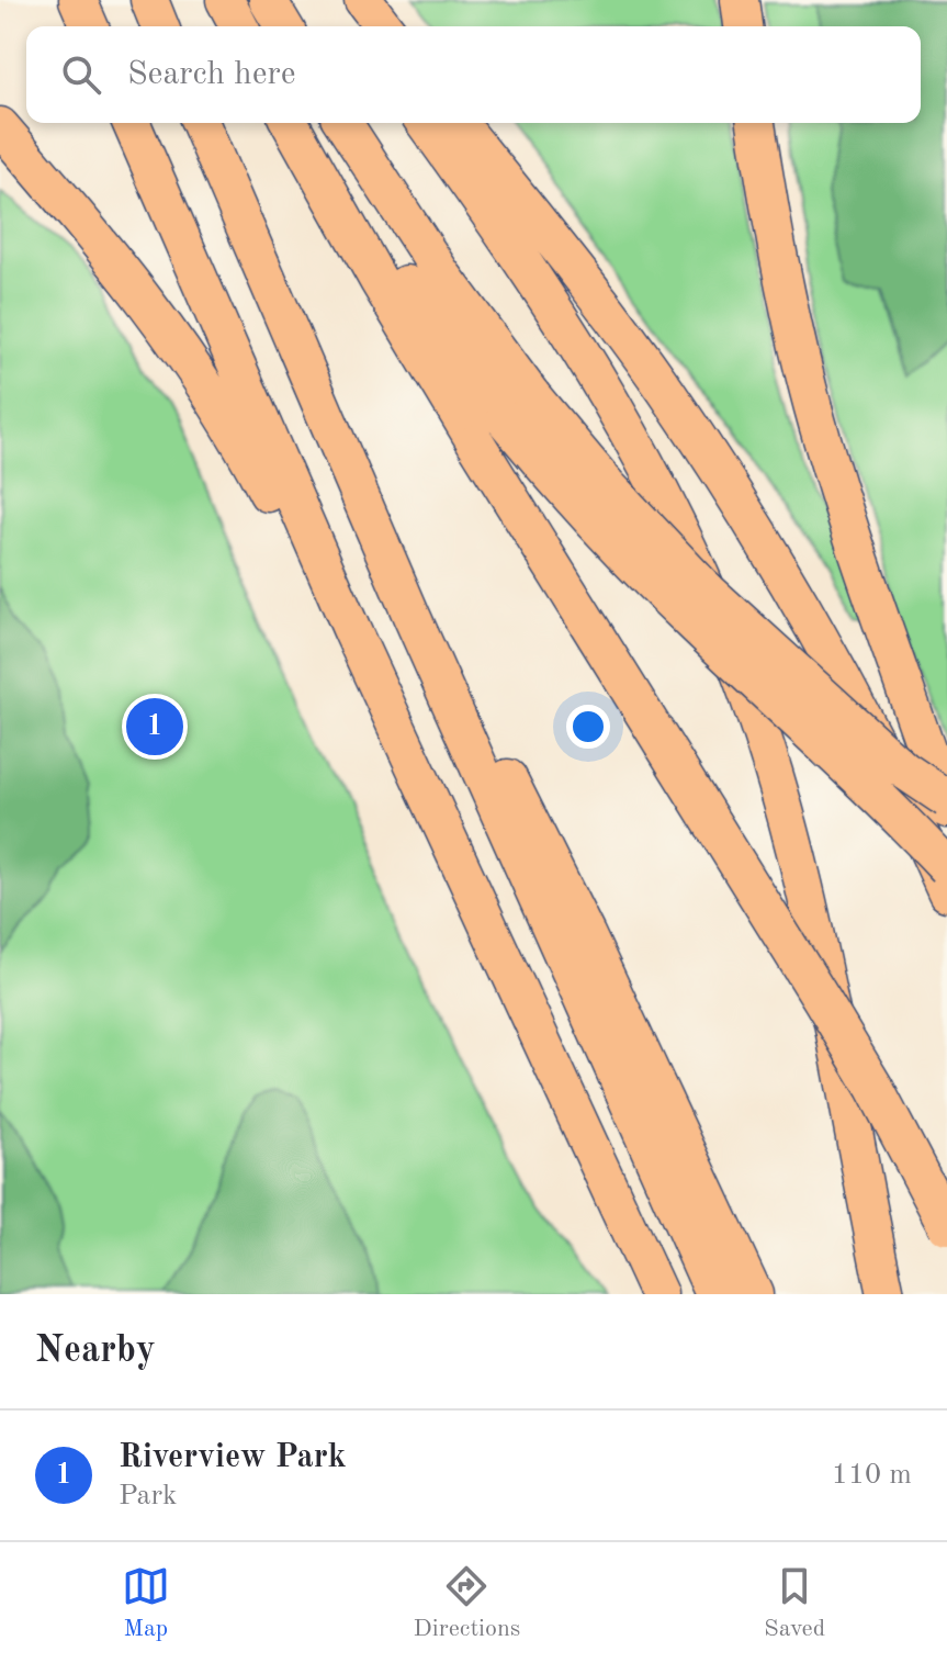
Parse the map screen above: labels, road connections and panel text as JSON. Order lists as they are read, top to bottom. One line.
{"page":{"search":"Search here","pins":"1","heading":"Nearby","list":[{"mark":"1","name":"Riverview Park","note":"Park","value":"110 m"}],"nav":["Map","Directions","Saved"]}}
